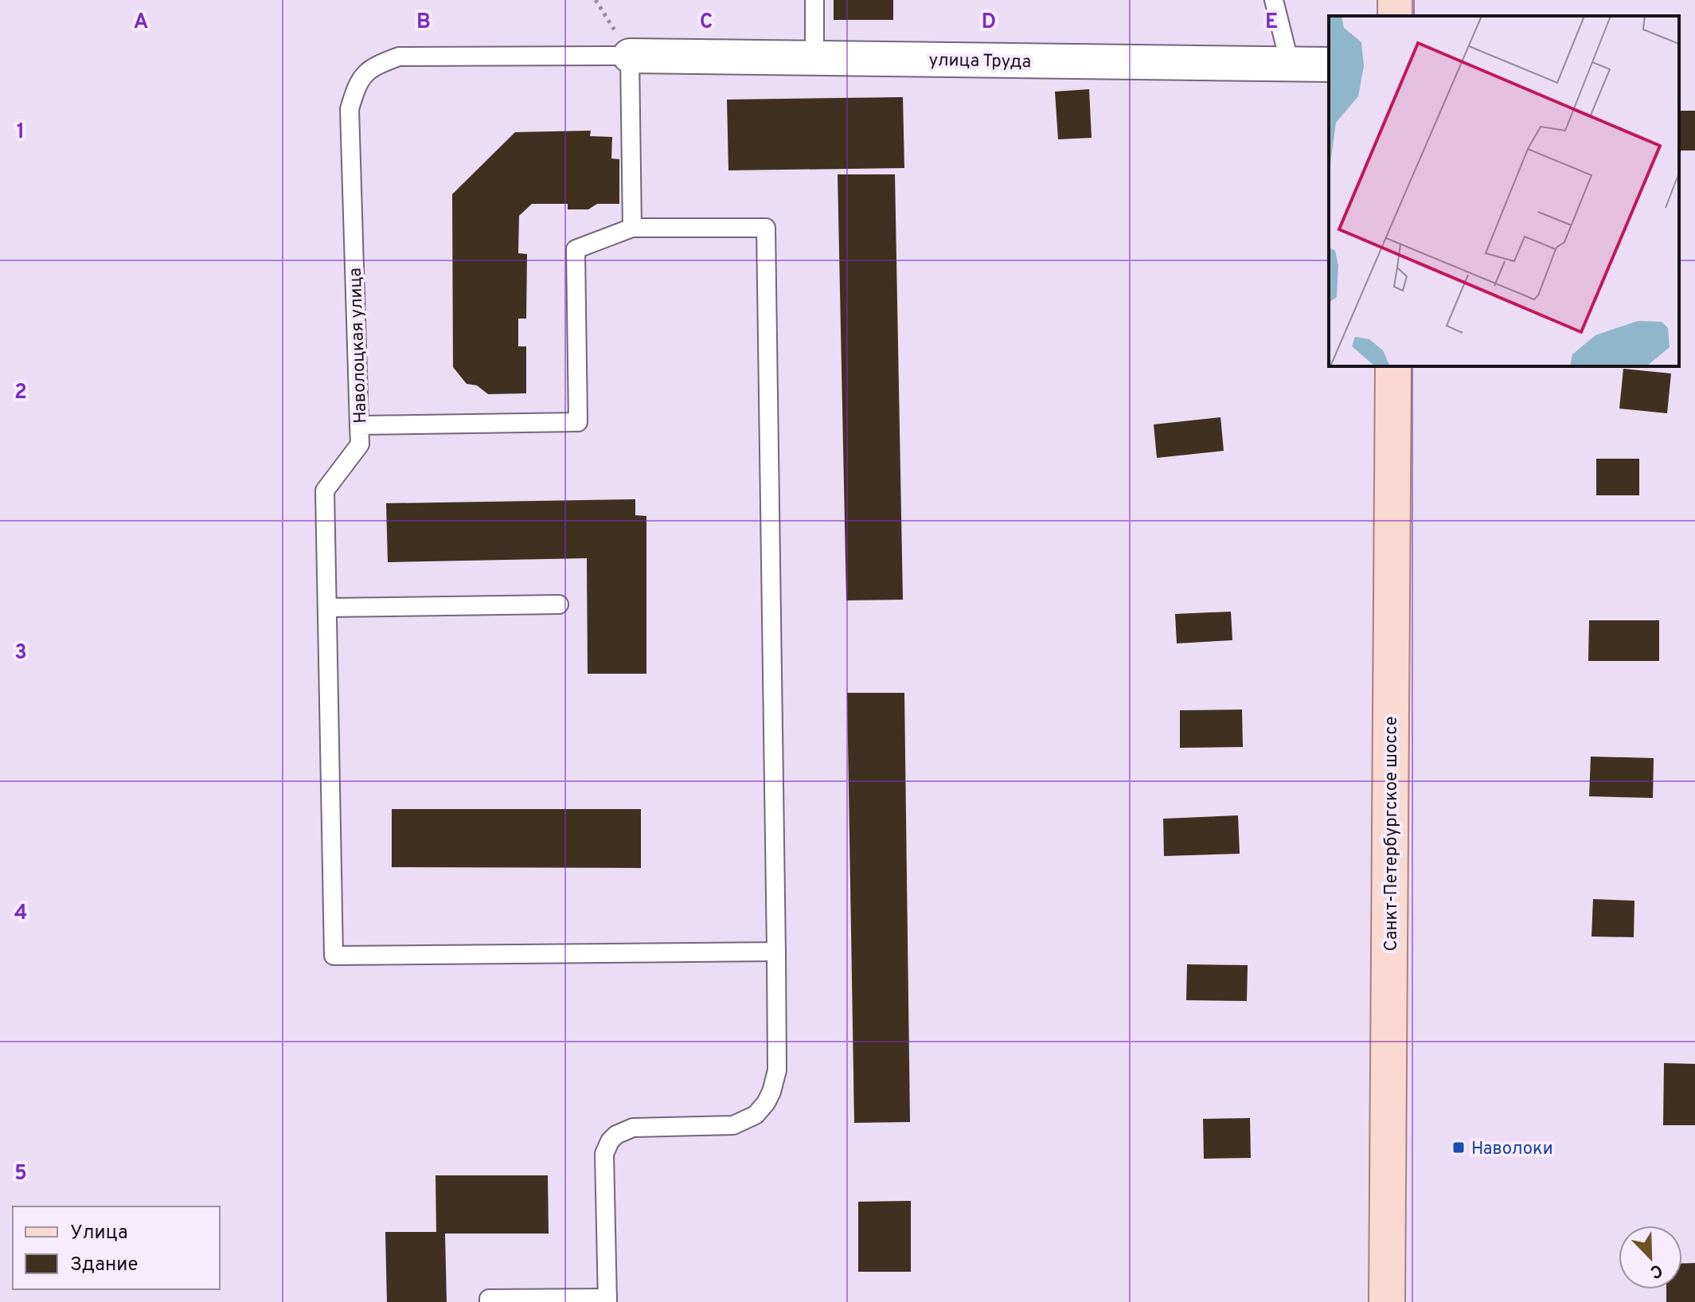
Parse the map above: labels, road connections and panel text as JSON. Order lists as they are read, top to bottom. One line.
{"streets":{"main road":["Санкт-Петербургское шоссе"],"street":["улица Труда"],"lane":["Наволоцкая улица"]},"crossings":[["улица Труда","Наволоцкая улица"]],"places":{"transit":["Наволоки"]},"legend":["Улица","Здание"],"north":"bottom right","grid":{"columns":["A","B","C","D","E"],"rows":["1","2","3","4","5"]}}
